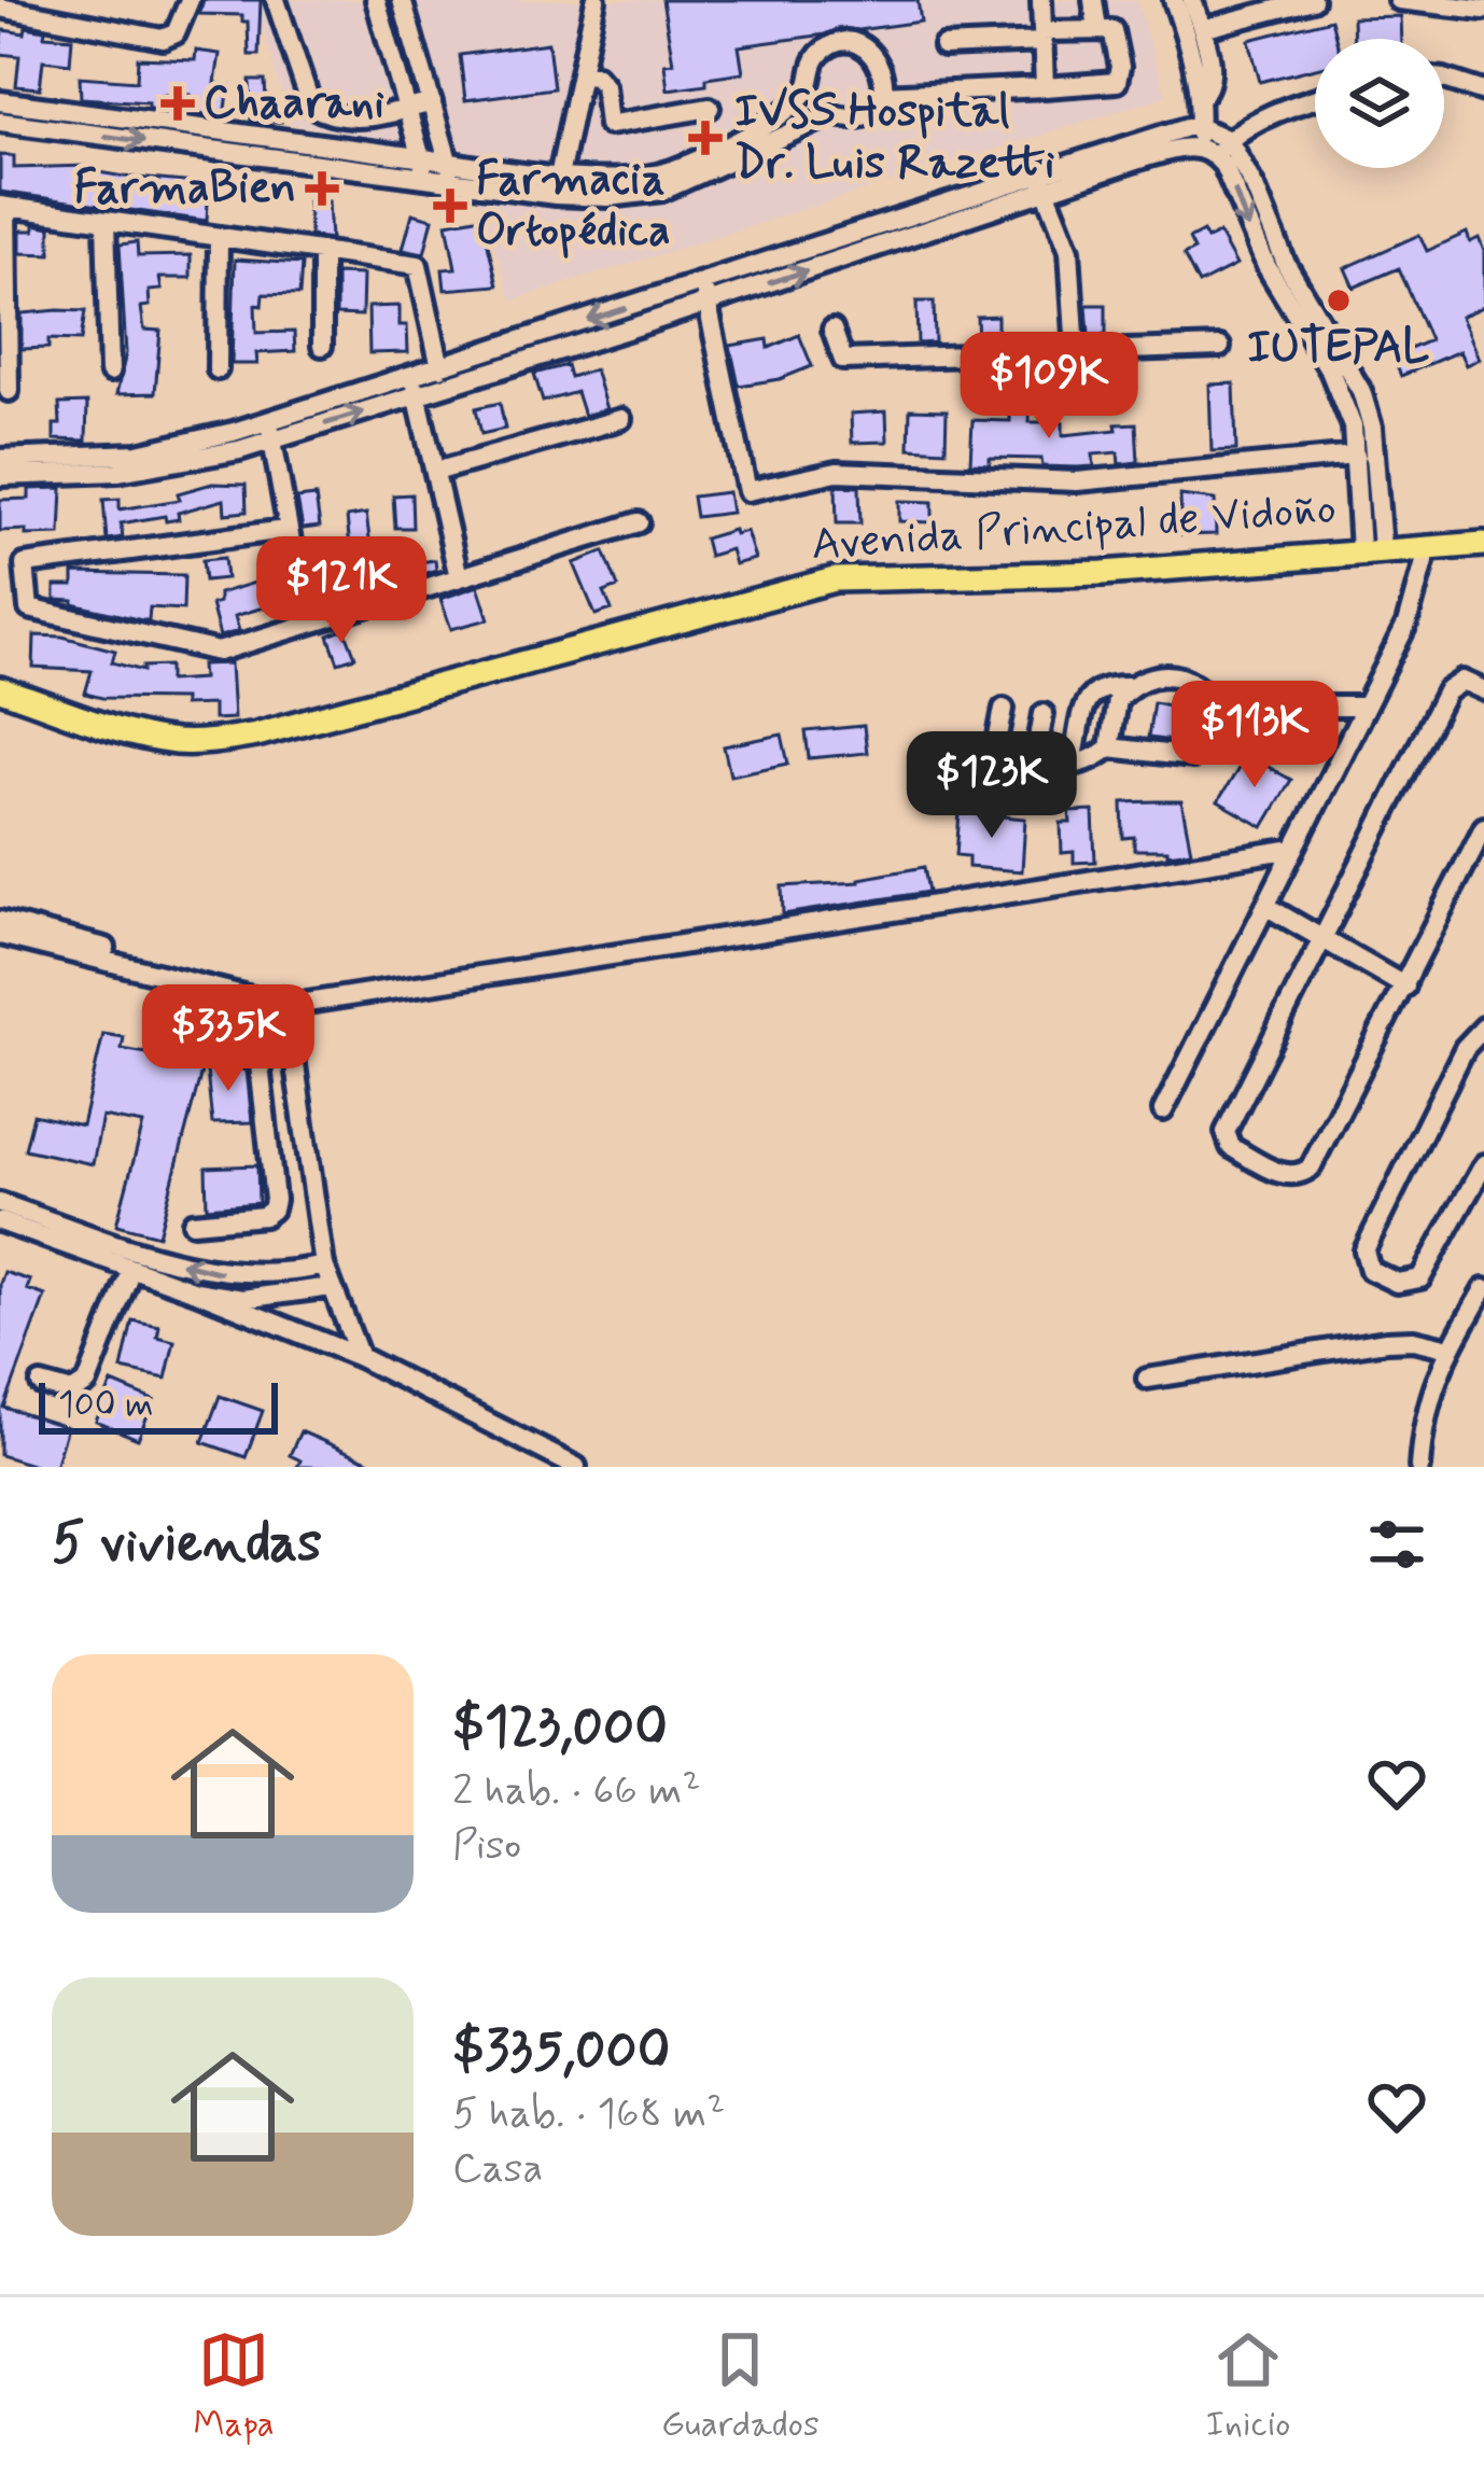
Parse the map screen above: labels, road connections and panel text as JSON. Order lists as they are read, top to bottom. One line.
{"streets":{"main road":["Avenida Principal de Vidoño"]},"places":{"health":["Chaarani","IVSS Hospital Dr. Luis Razetti","FarmaBien","Farmacia Ortopédica"],"other":["IUTEPAL"]},"scale_bar":"100 m","page":{"price":["$109K","$121K","$113K","$123K","$335K"],"scale":"100 m","heading":"5 viviendas","list":[{"name":"$123,000","note":"2 hab. · 66 m² · Piso"},{"name":"$335,000","note":"5 hab. · 168 m² · Casa"}],"tabs":["Mapa","Guardados","Inicio"]}}
